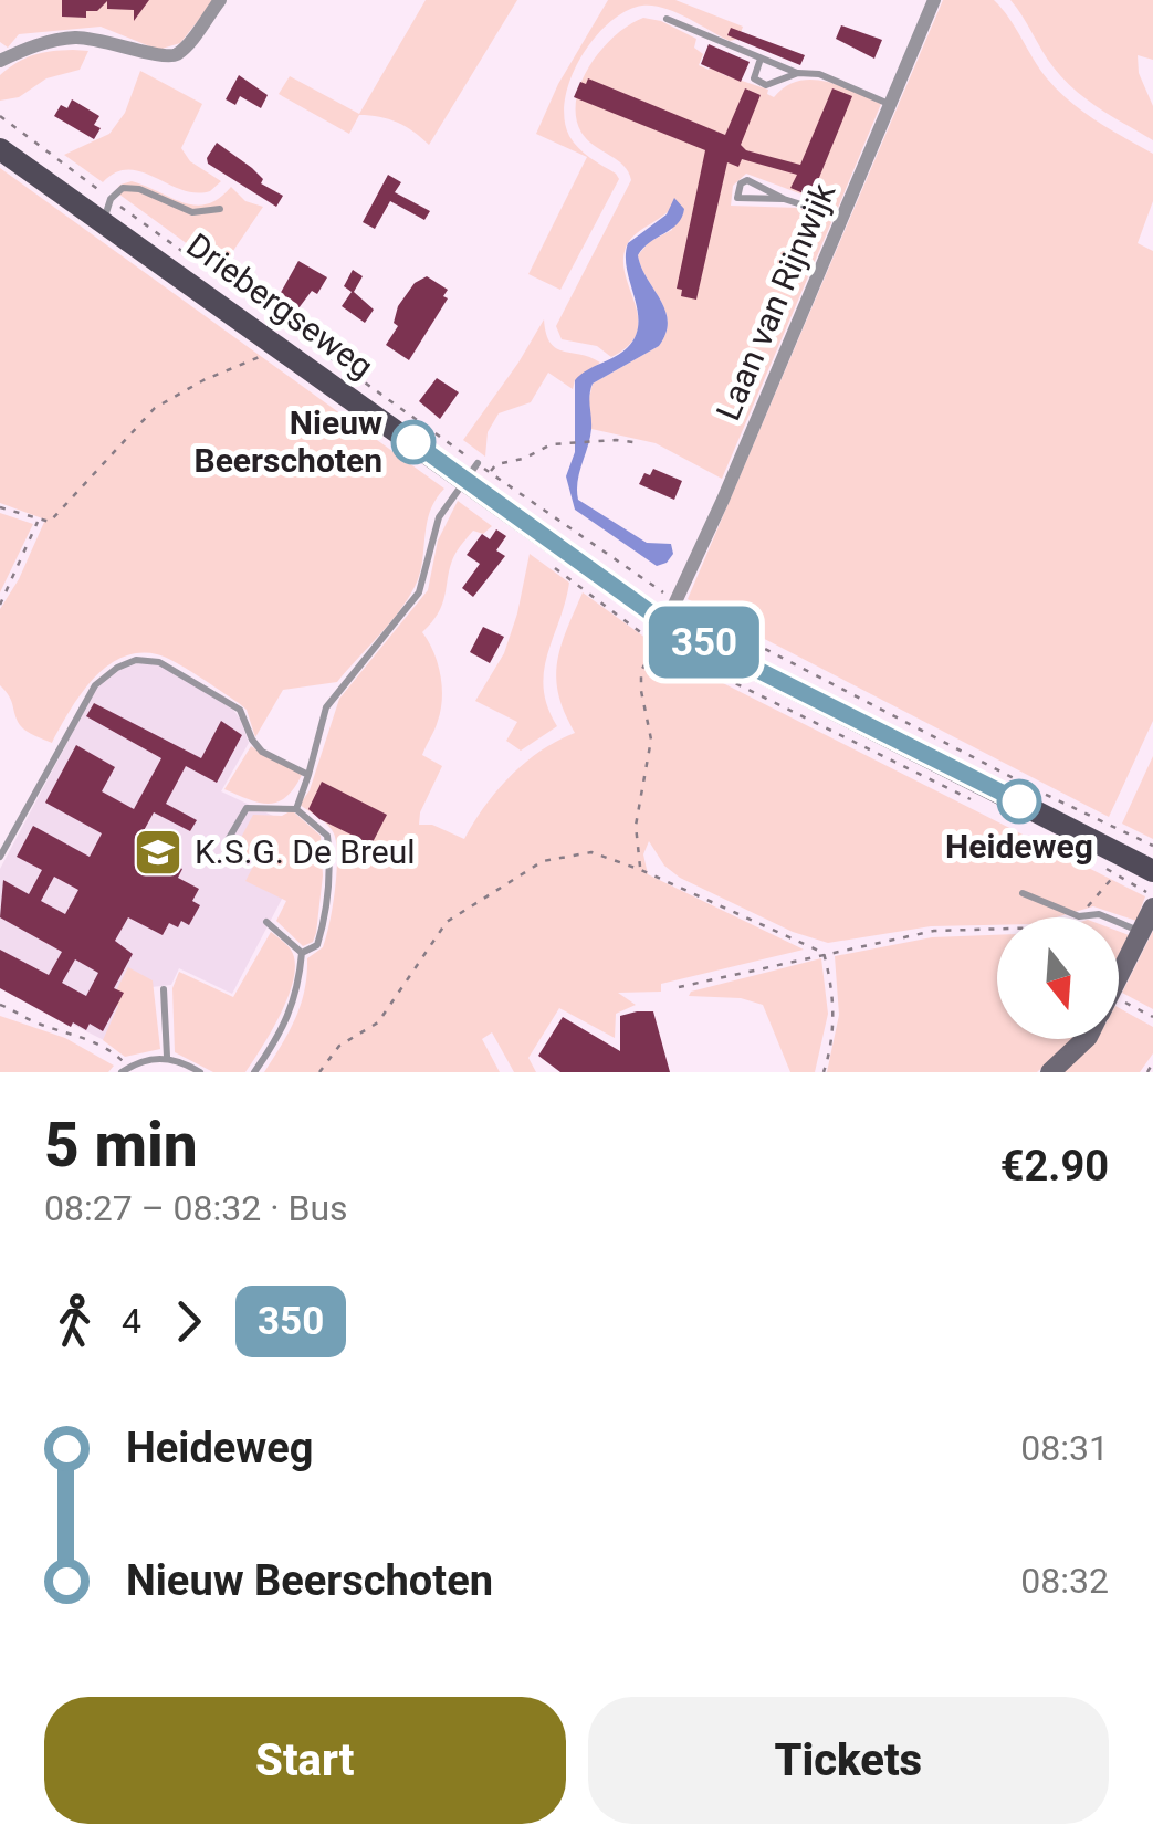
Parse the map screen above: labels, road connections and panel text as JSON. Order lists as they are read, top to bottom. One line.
{"streets":{"main road":["Driebergseweg"],"street":["Laan van Rijnwijk"]},"crossings":[["Laan van Rijnwijk","Driebergseweg"]],"places":{"other":["Nieuw Beerschoten","Heideweg"],"school or university":["K.S.G. De Breul"]},"lines":["bus line 350"],"north":"bottom","page":{"on_map":"350","heading":["5 min","08:27 – 08:32 · Bus","€2.90"],"legs":["4","350"],"list":[{"name":"Heideweg","value":"08:31"},{"name":"Nieuw Beerschoten","value":"08:32"}],"buttons":["Start","Tickets"]}}
